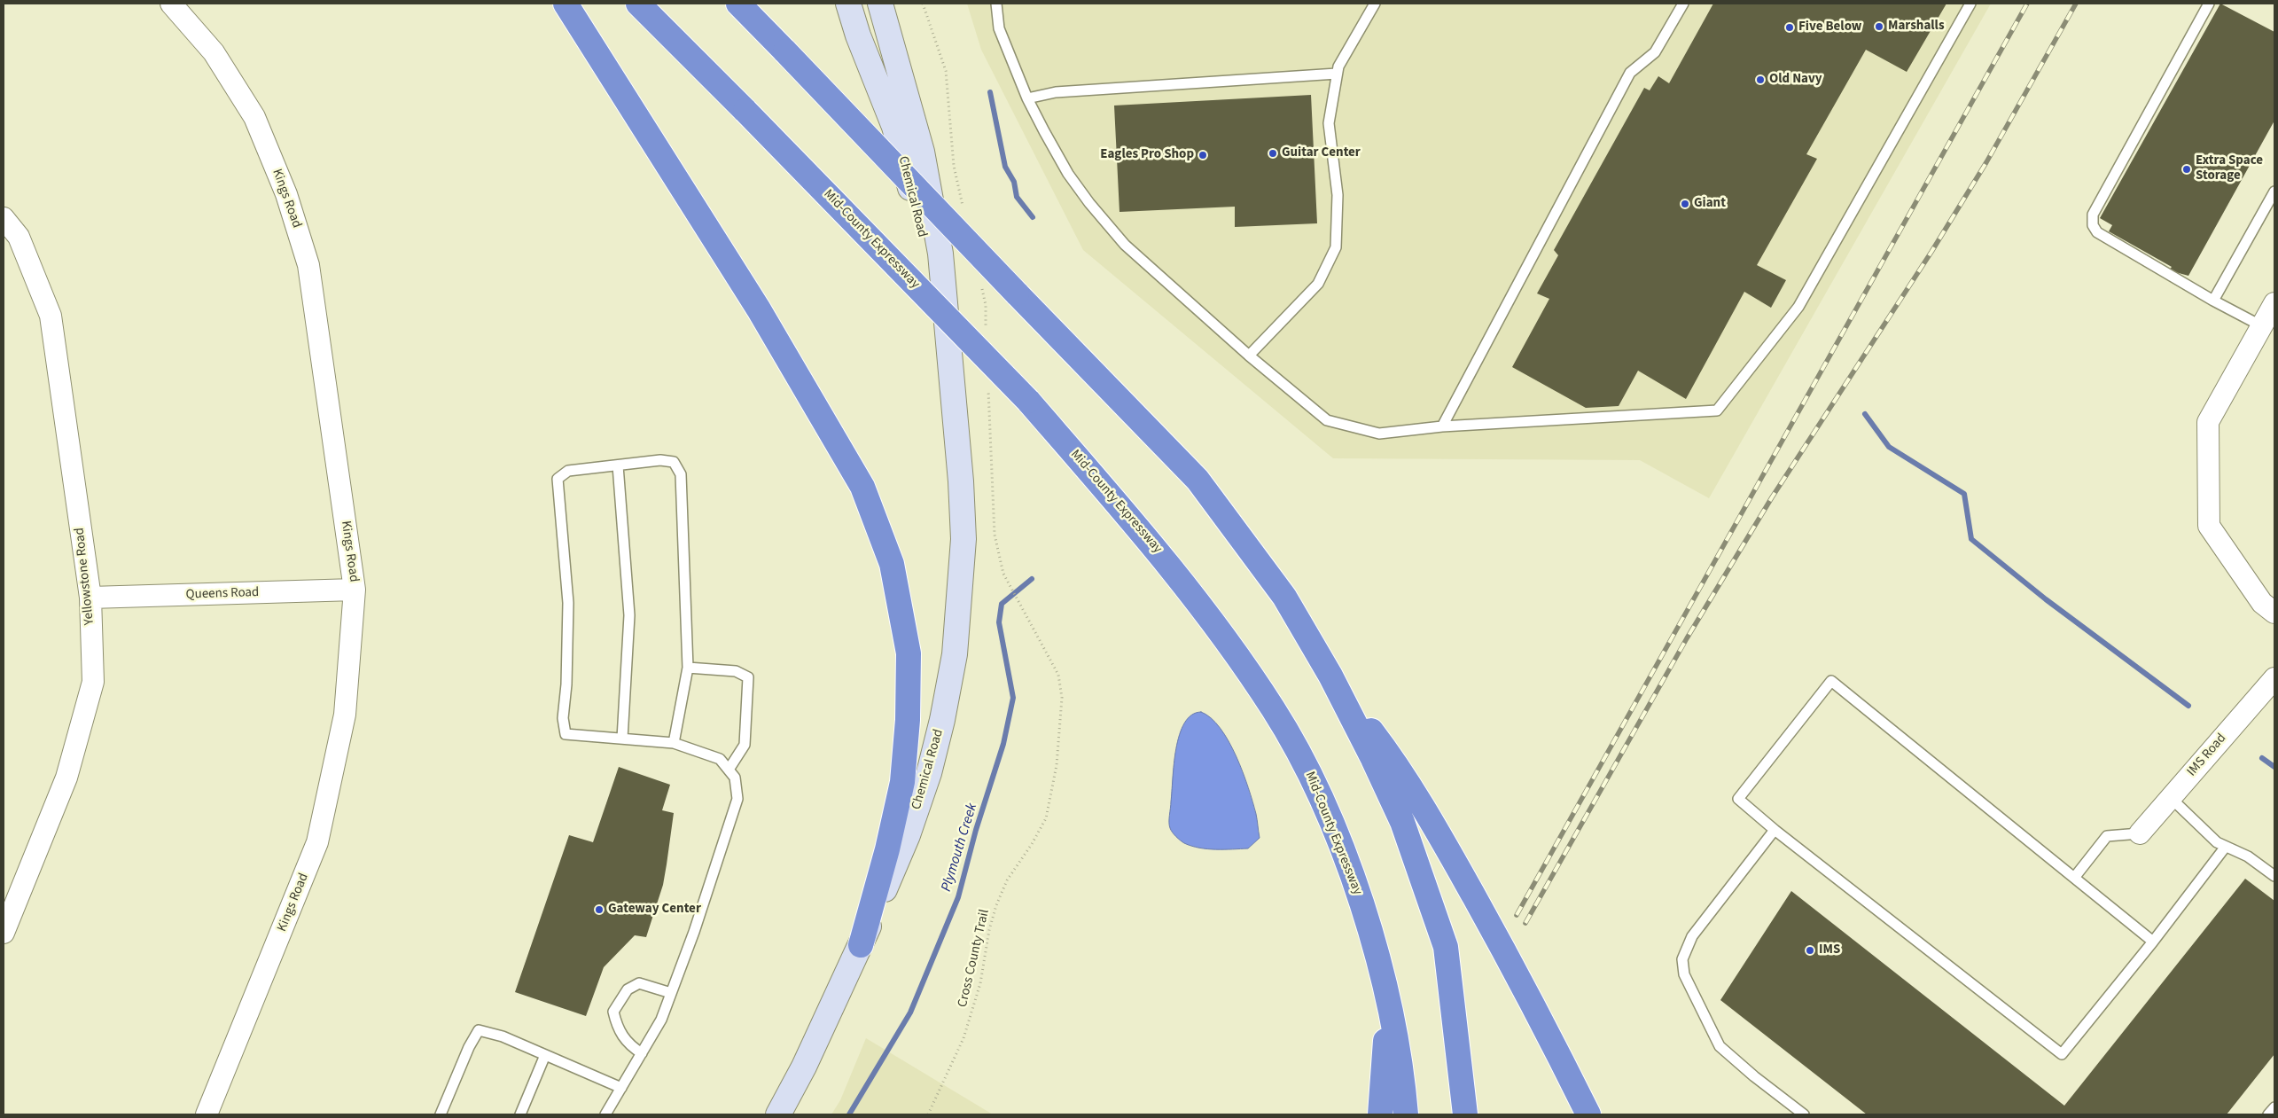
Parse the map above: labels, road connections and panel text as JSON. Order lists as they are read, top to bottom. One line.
{"streets":{"highway":["Mid-County Expressway"],"main road":["Chemical Road"],"street":["Kings Road","Yellowstone Road","Queens Road","IMS Road"],"path":["Cross County Trail"]},"crossings":[["Kings Road","Queens Road"],["Yellowstone Road","Queens Road"]],"water":["Plymouth Creek"],"places":["Marshalls","Five Below","Old Navy","Guitar Center","Eagles Pro Shop","Extra Space Storage","Giant","Gateway Center","IMS"]}
